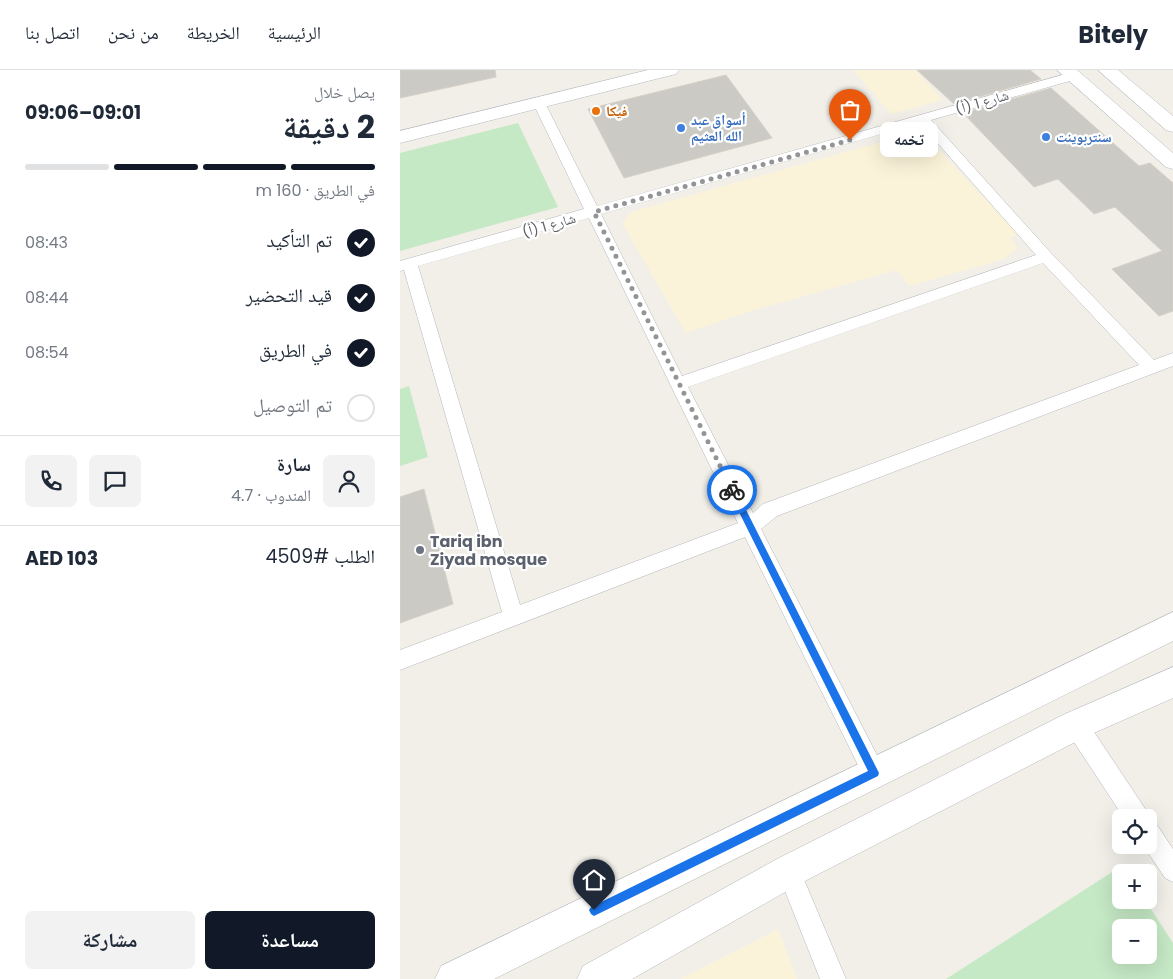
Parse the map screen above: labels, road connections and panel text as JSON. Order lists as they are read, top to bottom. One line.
{"streets":{"street":["شارع 1 (أ)"]},"places":["فيكا","أسواق عبد الله العثيم","سنتربوينت","تخمه","Tariq ibn Ziyad mosque"],"page":{"header":"Bitely","nav":["الرئيسية","الخريطة","من نحن","اتصل بنا"],"heading":["2 دقيقة","يصل خلال","09:01–09:06"],"panel":["سارة","المندوب · 4.7","الطلب #4509","AED 103"],"bubble":"تخمه","bar":"في الطريق · 160 m","list":[["تم التأكيد","08:43"],["قيد التحضير","08:44"],["في الطريق","08:54"],"تم التوصيل"],"map_buttons":["+","−"],"buttons":["مساعدة","مشاركة"]}}
